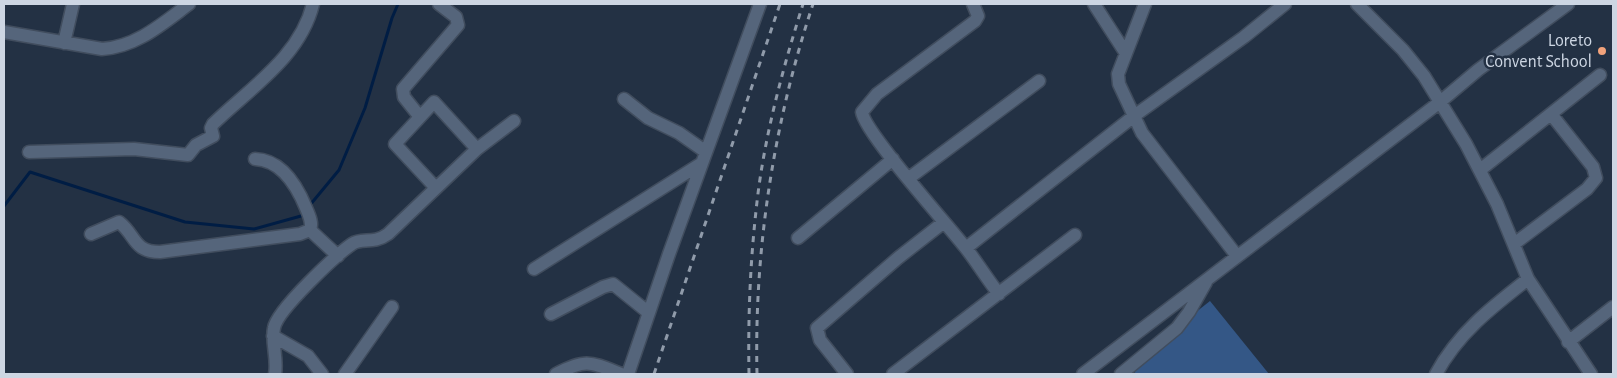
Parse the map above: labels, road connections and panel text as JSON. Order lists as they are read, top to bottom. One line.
{"places":["Loreto Convent School"]}
